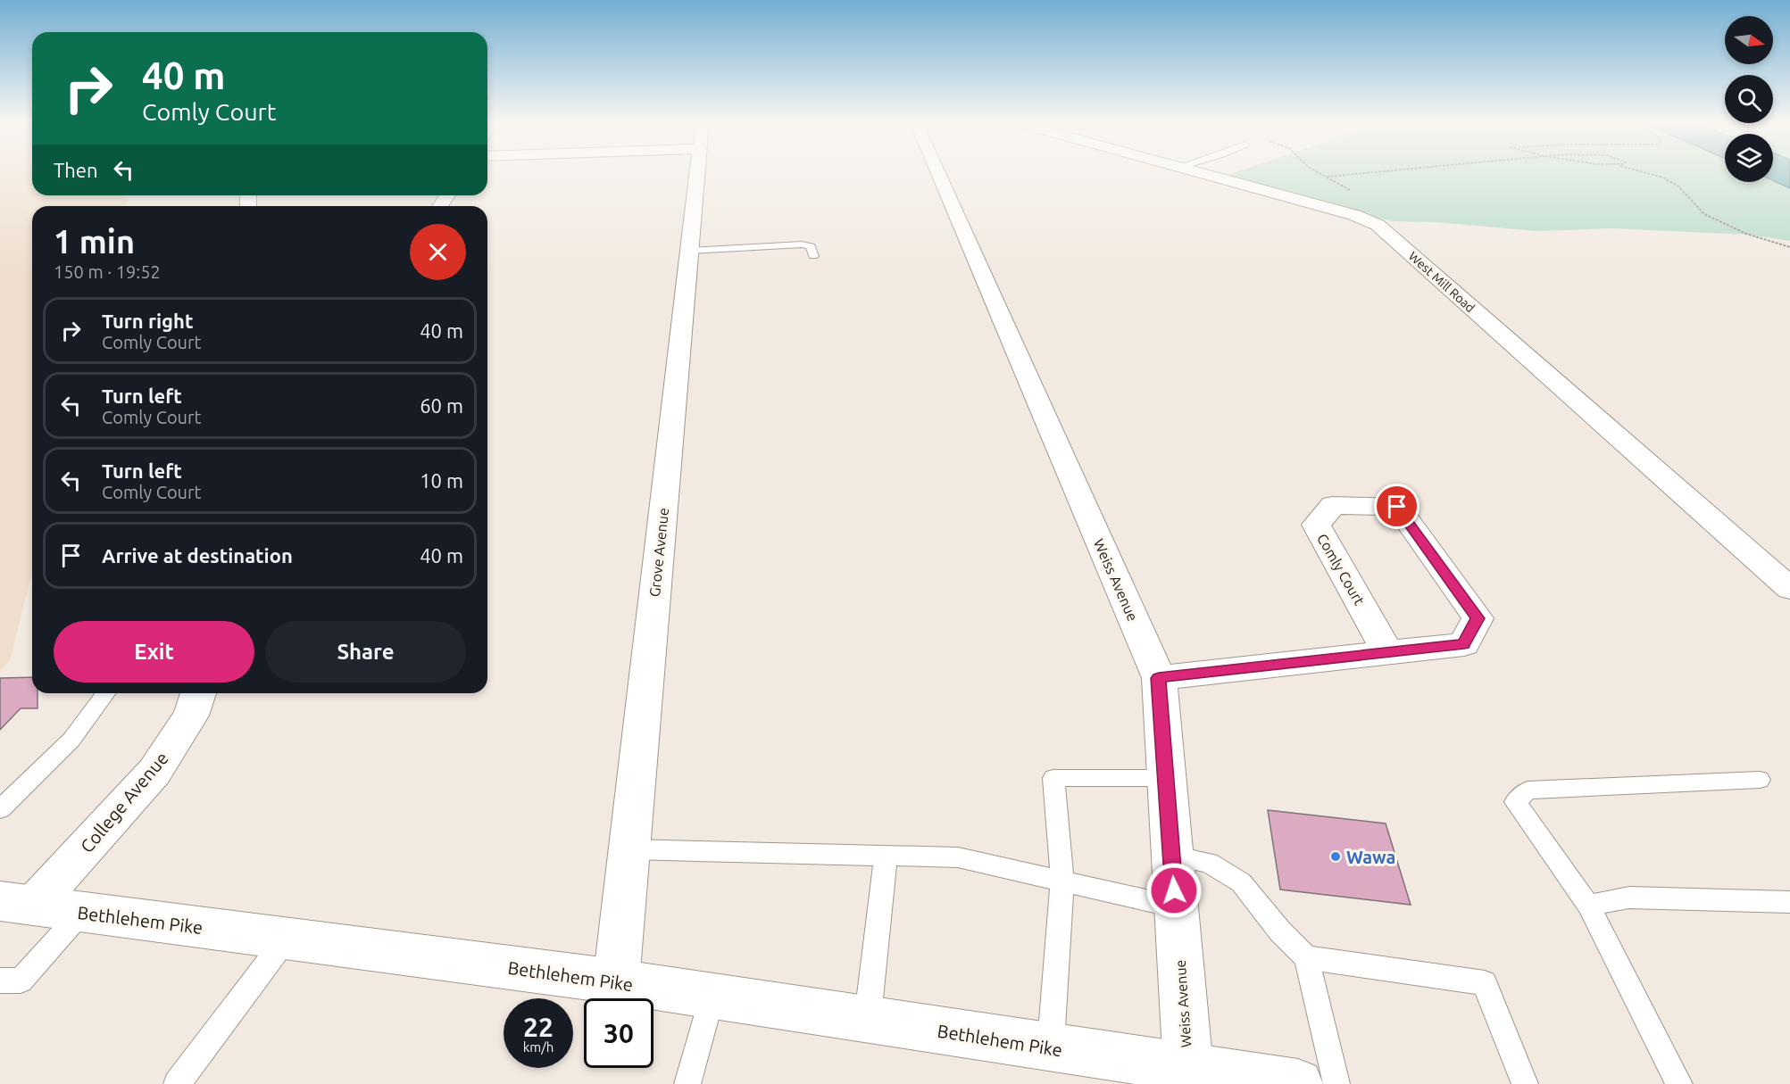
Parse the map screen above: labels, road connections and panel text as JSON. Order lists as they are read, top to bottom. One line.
{"streets":{"street":["West Mill Road","Grove Avenue","Comly Court","Weiss Avenue","College Avenue","Bethlehem Pike"]},"crossings":[["Grove Avenue","Bethlehem Pike"],["Comly Court","Weiss Avenue"],["Weiss Avenue","Bethlehem Pike"],["College Avenue","Bethlehem Pike"]],"places":["Wawa"],"north":"right","page":{"turn":["40 m","Comly Court"],"then":"Then","heading":["1 min","150 m · 19:52"],"list":[{"name":"Turn right","note":"Comly Court","value":"40 m"},{"name":"Turn left","note":"Comly Court","value":"60 m"},{"name":"Turn left","note":"Comly Court","value":"10 m"},{"name":"Arrive at destination","value":"40 m"}],"buttons":["Exit","Share"],"speed":"22 km/h","limit":"30"}}
